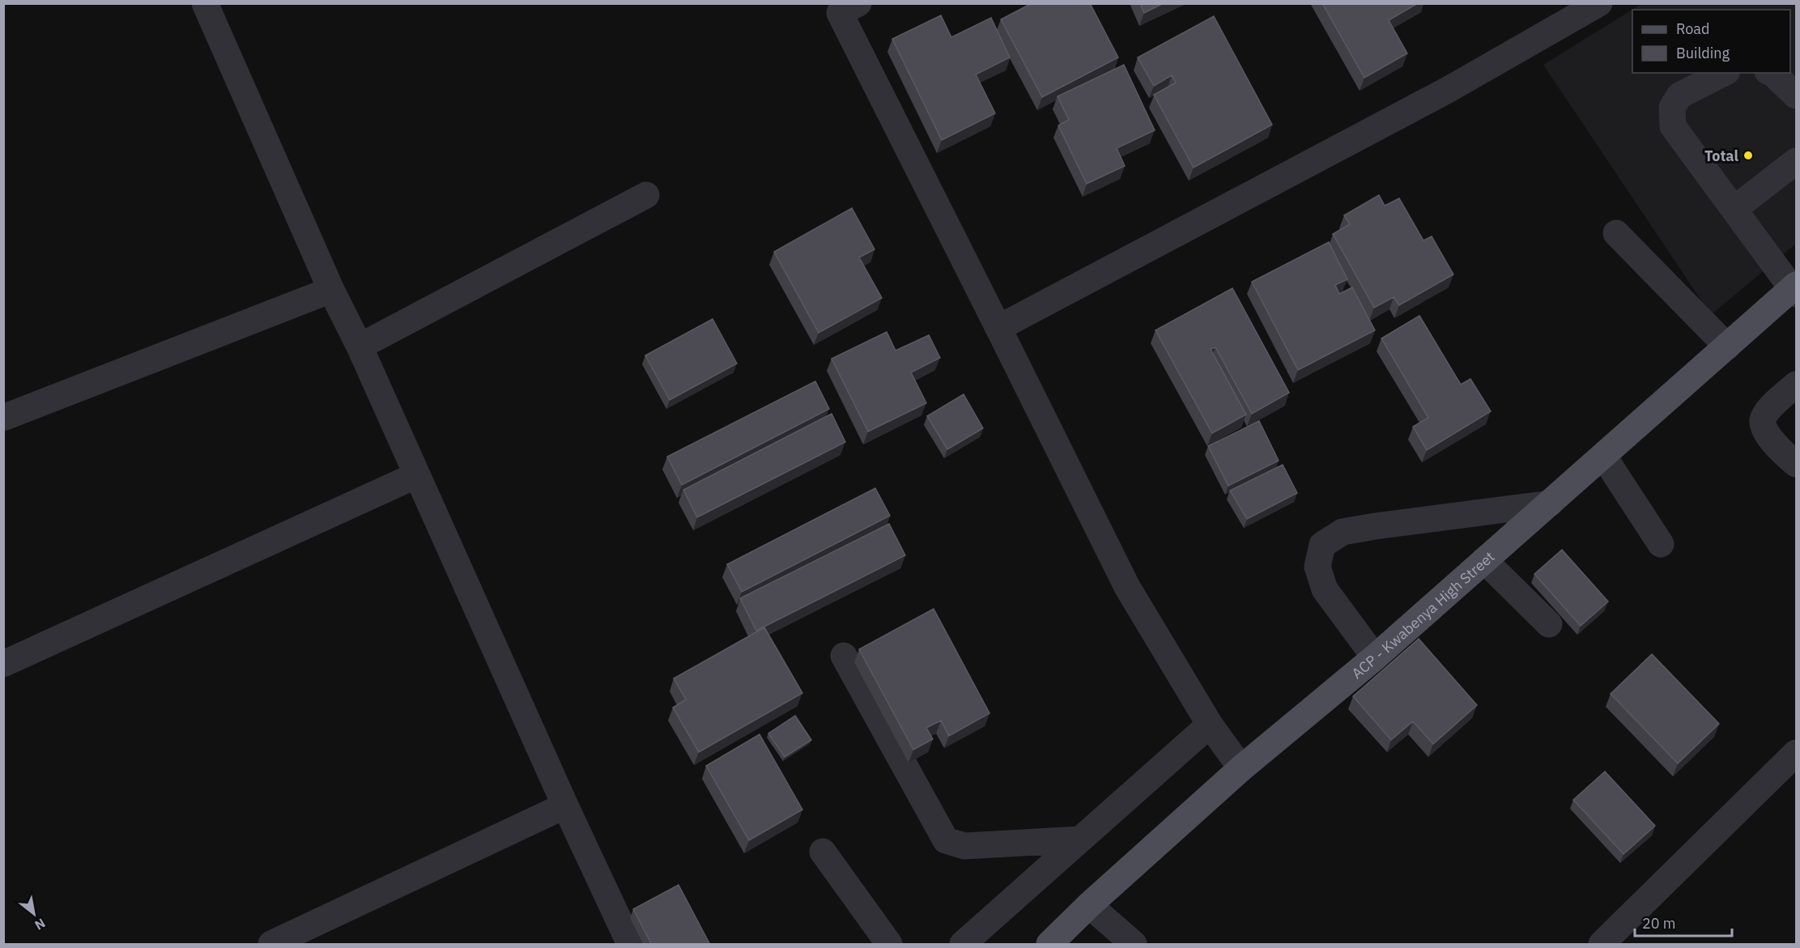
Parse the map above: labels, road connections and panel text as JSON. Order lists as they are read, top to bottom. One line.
{"streets":{"main road":["ACP - Kwabenya High Street"]},"places":["Total"],"legend":["Road","Building"],"scale_bar":"20 m","north":"bottom right"}
